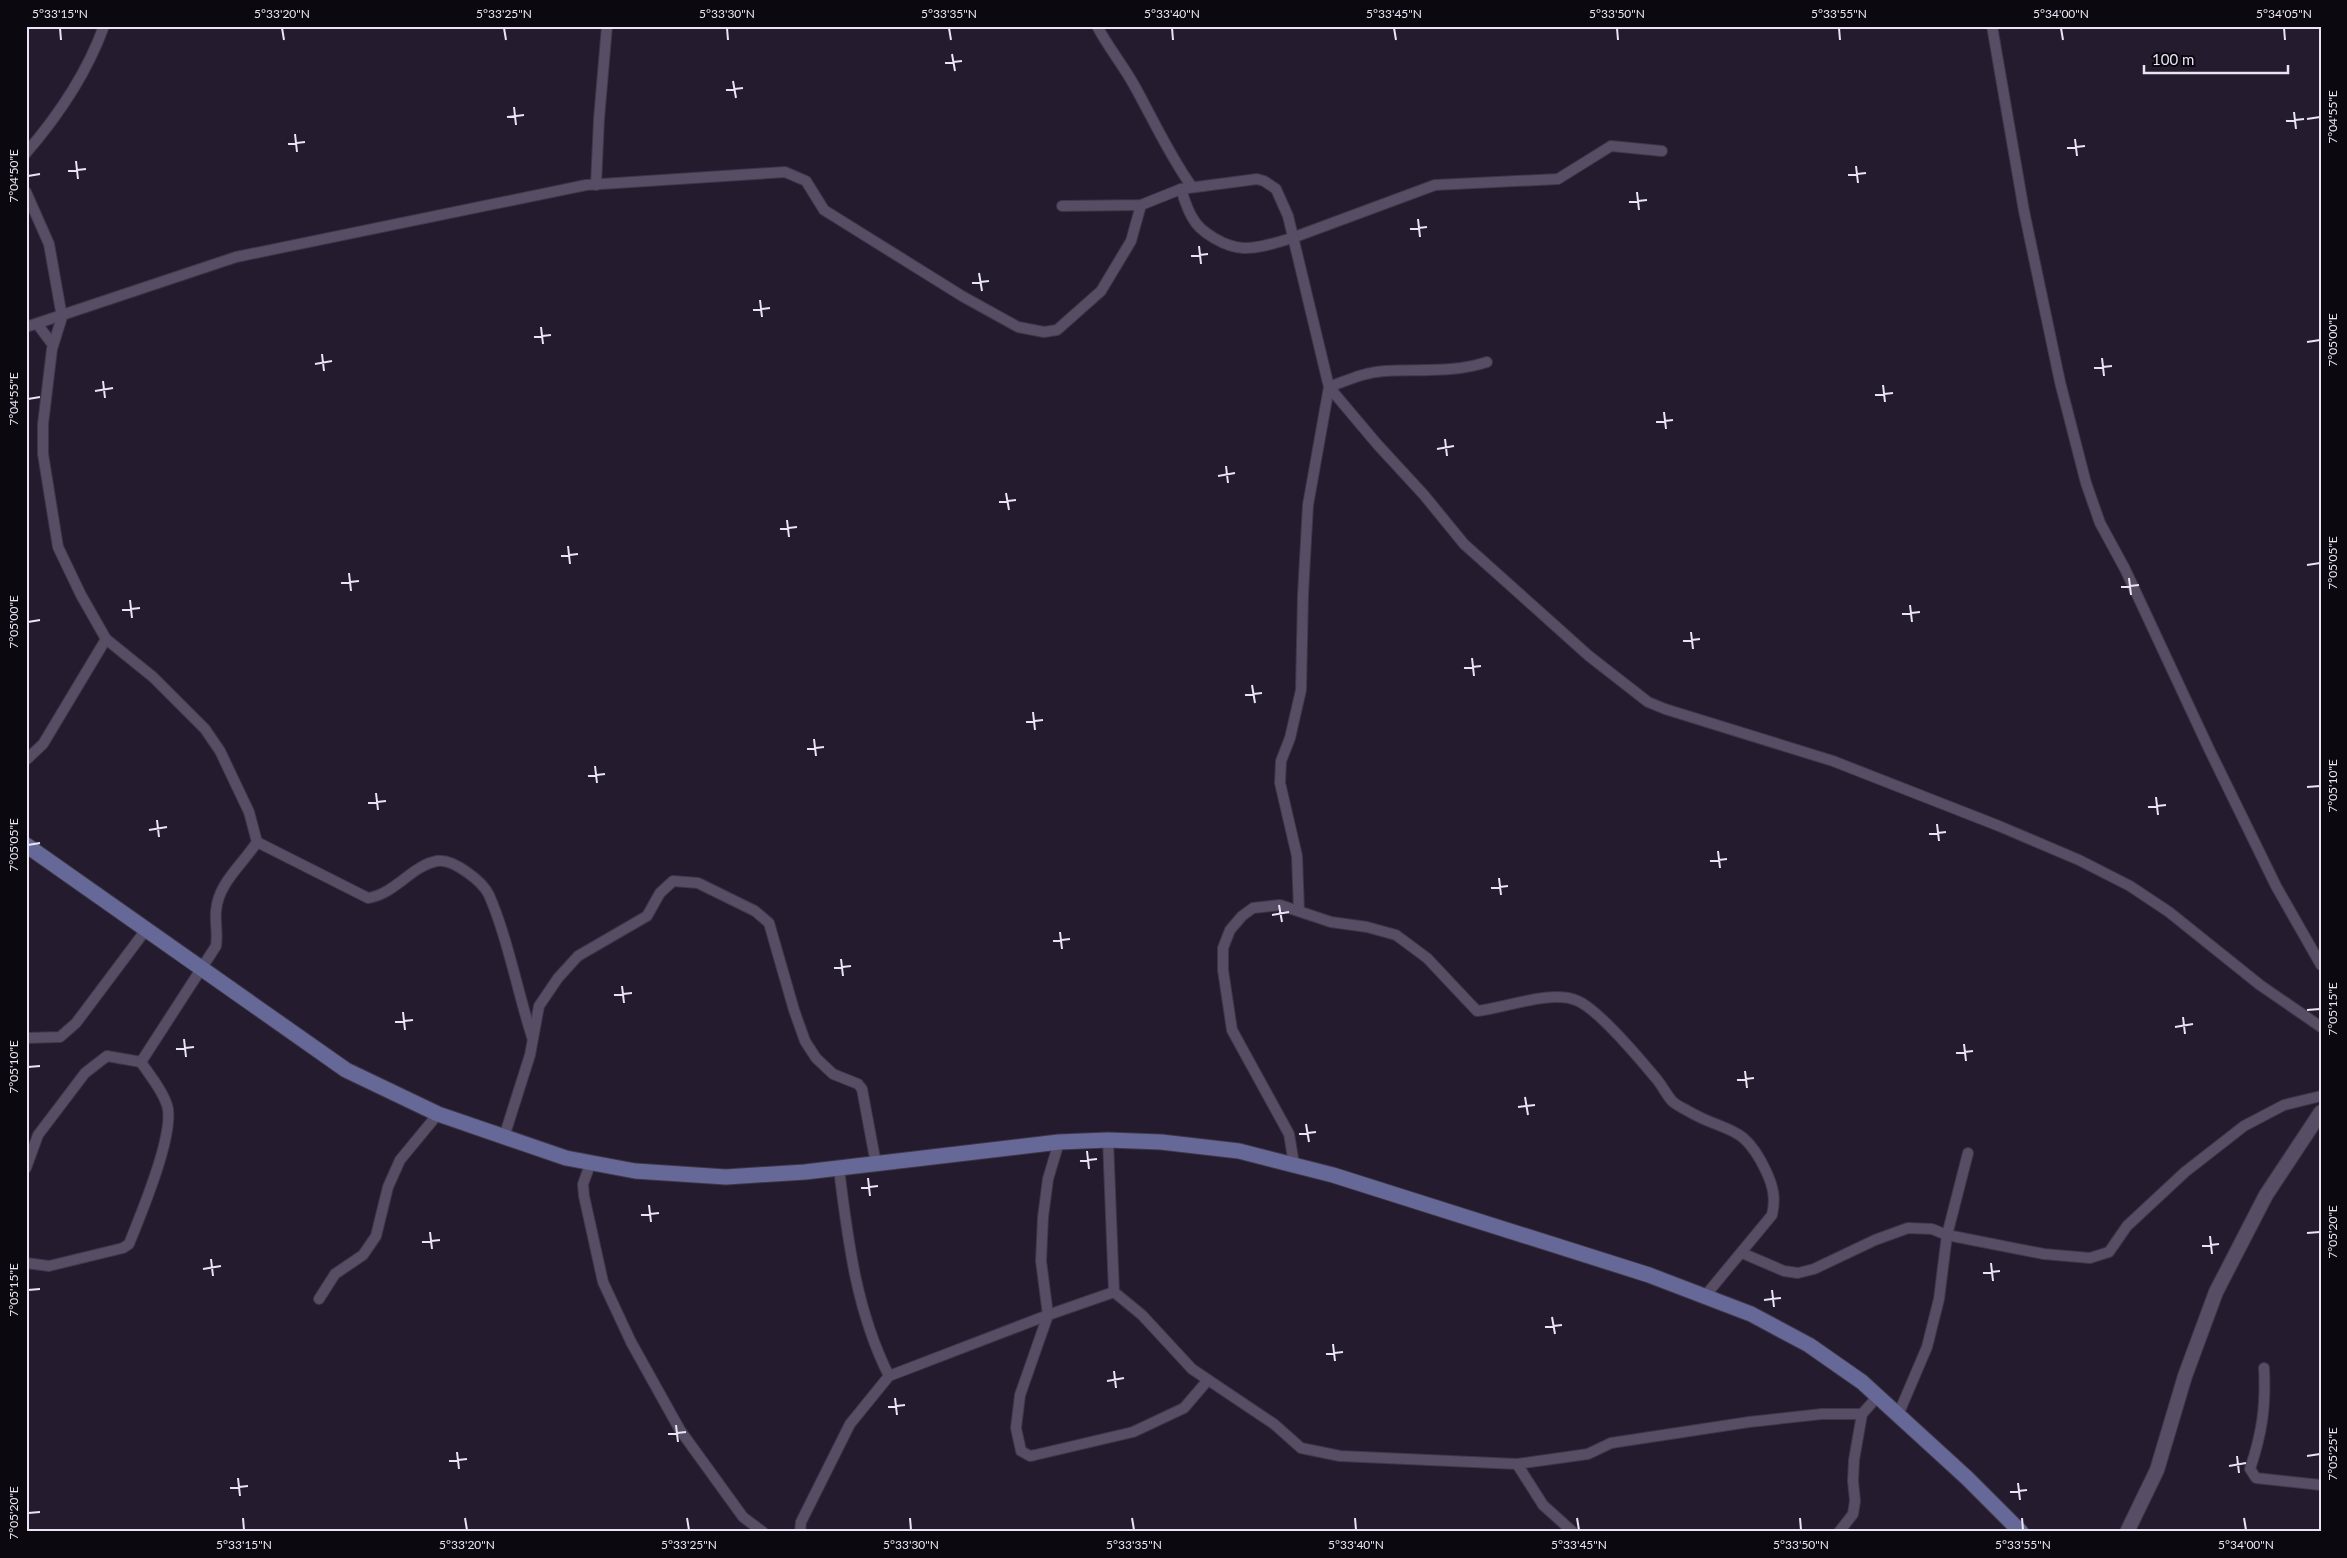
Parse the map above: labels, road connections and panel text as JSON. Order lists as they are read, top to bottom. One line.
{"scale_bar":"100 m","coordinates":["5°33'15\"N","5°33'20\"N","5°33'25\"N","5°33'30\"N","5°33'35\"N","5°33'40\"N","5°33'45\"N","5°33'50\"N","5°33'55\"N","5°34'00\"N","5°34'05\"N","7°04'55\"E","7°04'50\"E","7°05'00\"E","7°05'05\"E","7°05'10\"E","7°05'15\"E","7°05'20\"E","7°05'25\"E"]}
